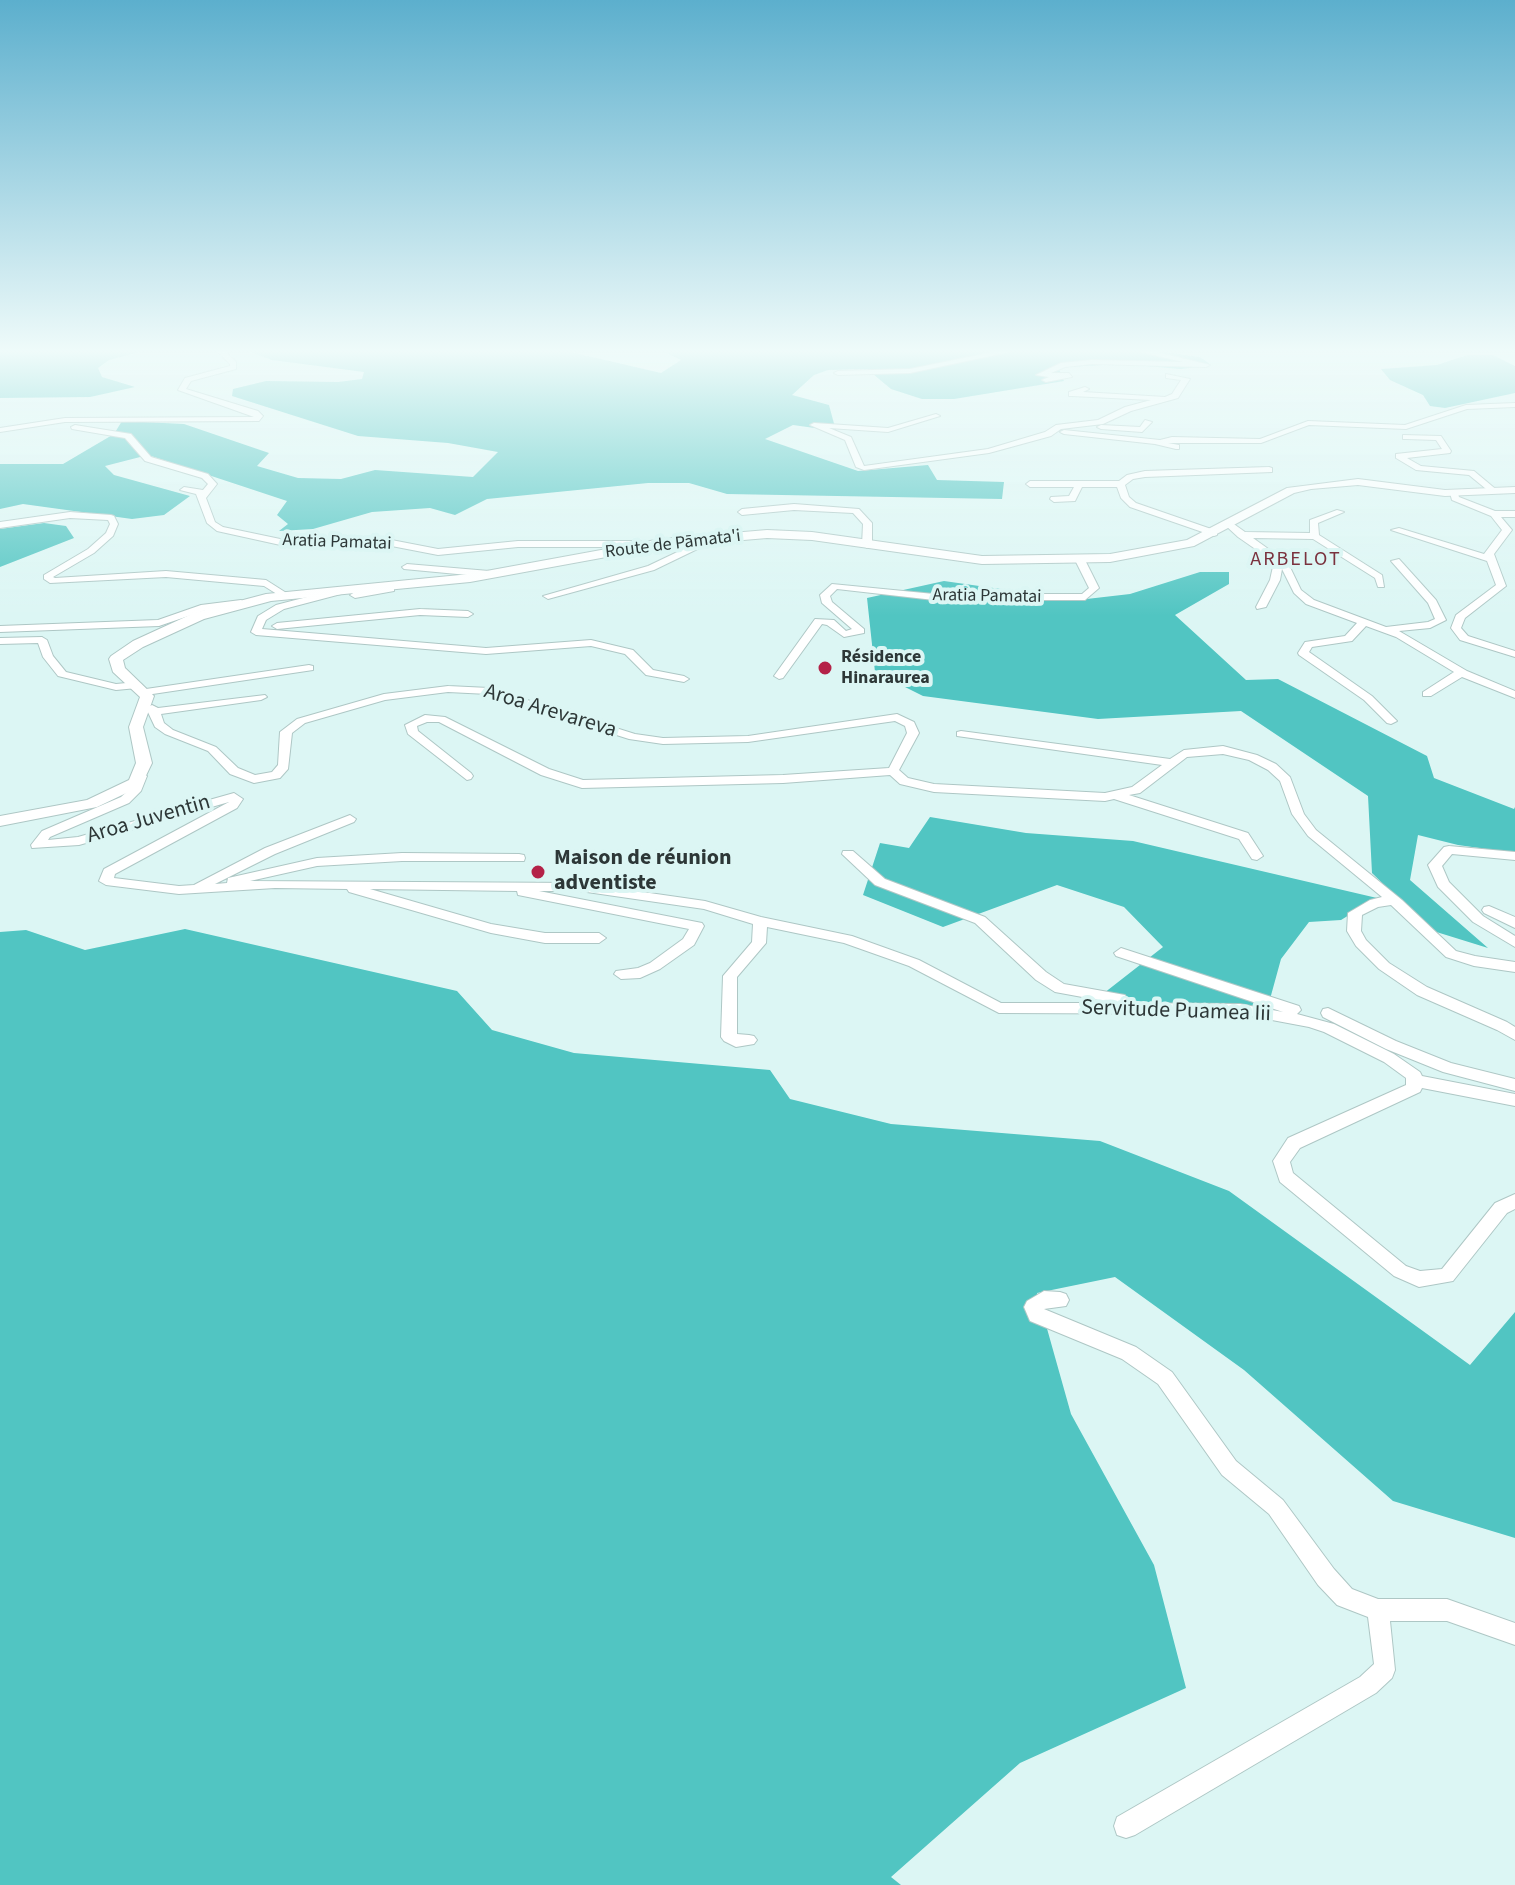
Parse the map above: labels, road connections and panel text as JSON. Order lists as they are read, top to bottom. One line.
{"streets":{"main road":["Route de Pāmata'i"],"street":["Aratia Pamatai","Aroa Arevareva","Aroa Juventin","Servitude Puamea Iii"]},"crossings":[["Aratia Pamatai","Route de Pāmata'i"],["Route de Pāmata'i","Aroa Arevareva"],["Aroa Juventin","Servitude Puamea Iii"]],"districts":["ARBELOT"],"places":["Résidence Hinaraurea","Maison de réunion adventiste"]}
